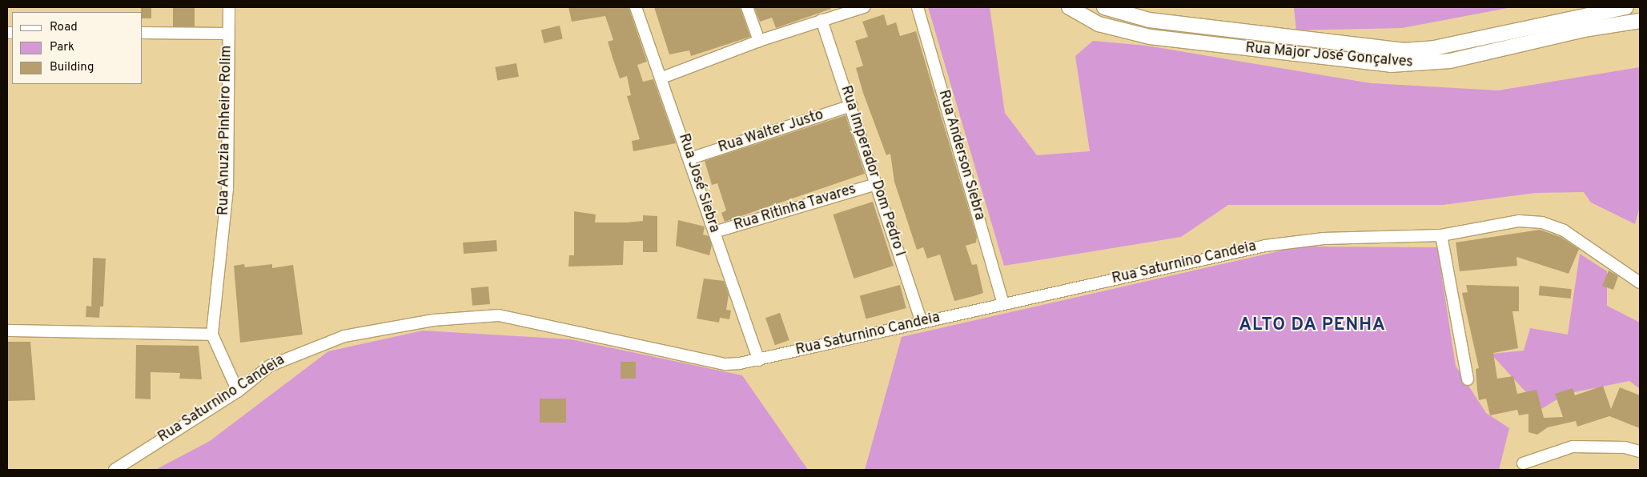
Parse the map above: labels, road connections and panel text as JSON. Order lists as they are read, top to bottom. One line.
{"streets":{"street":["Rua Major José Gonçalves","Rua Anuzia Pinheiro Rolim","Rua Walter Justo","Rua Anderson Siebra","Rua Imperador Dom Pedro I","Rua José Siebra","Rua Ritinha Tavares","Rua Saturnino Candeia"]},"crossings":[["Rua Walter Justo","Rua Imperador Dom Pedro I"],["Rua Walter Justo","Rua José Siebra"],["Rua Anderson Siebra","Rua Saturnino Candeia"],["Rua Imperador Dom Pedro I","Rua Ritinha Tavares"],["Rua Imperador Dom Pedro I","Rua Saturnino Candeia"],["Rua José Siebra","Rua Ritinha Tavares"],["Rua José Siebra","Rua Saturnino Candeia"]],"districts":["ALTO DA PENHA"],"legend":["Road","Park","Building"]}
